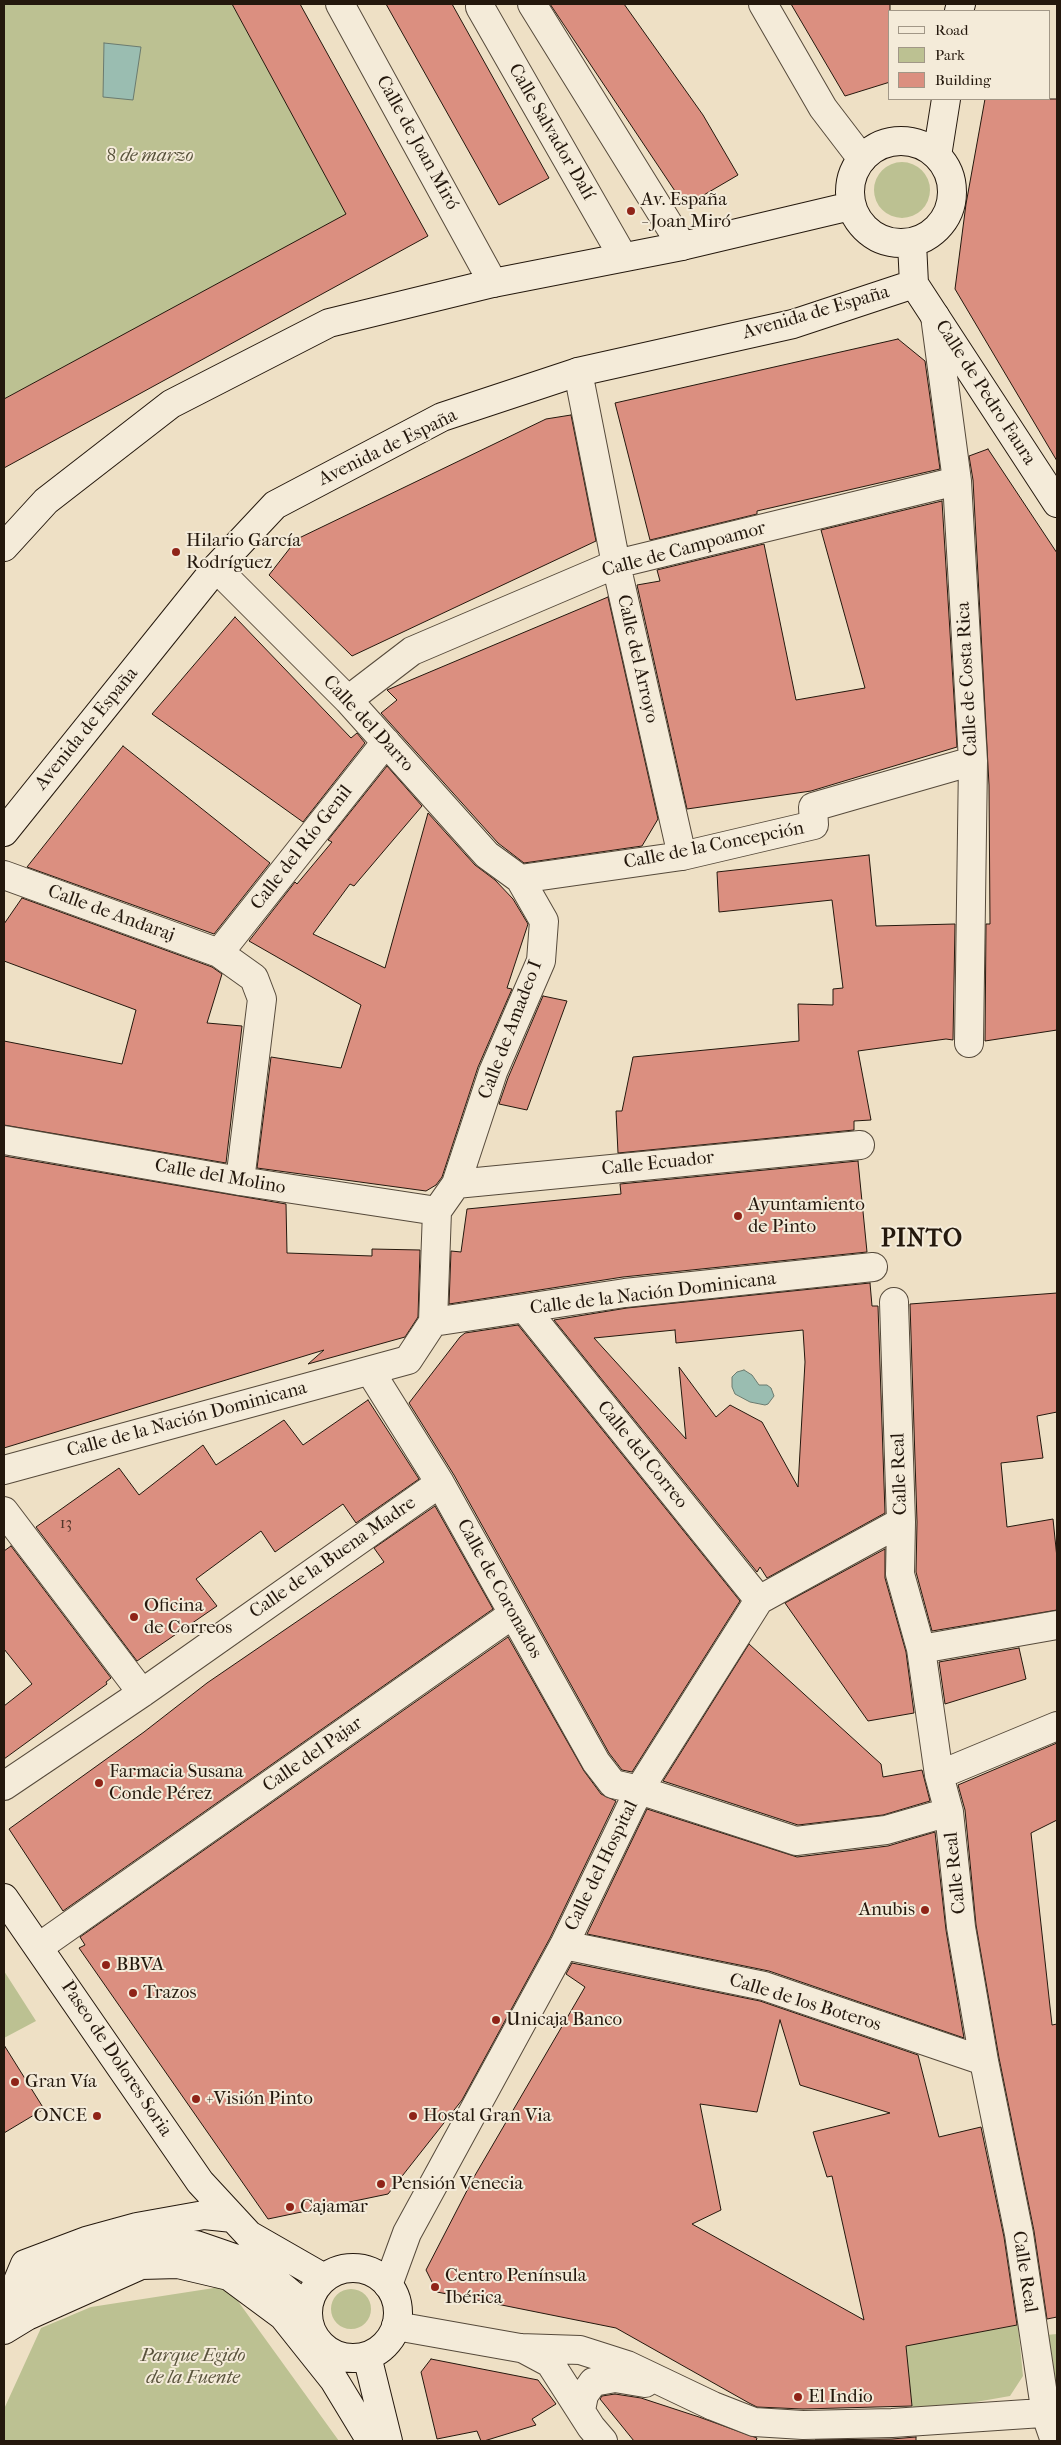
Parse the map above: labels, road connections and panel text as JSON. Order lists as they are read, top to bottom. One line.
{"streets":{"street":["Calle Salvador Dalí","Calle de Joan Miró","Avenida de España","Calle de Pedro Faura","Calle de Campoamor","Calle del Arroyo","Calle de Costa Rica","Calle del Darro","Calle de la Concepción","Calle del Río Genil","Calle de Andaraj","Calle de Amadeo I","Calle Ecuador","Calle del Molino","Calle de la Nación Dominicana","Calle del Correo","Calle Real","Calle de la Buena Madre","Calle de Coronados","Calle del Pajar","Calle del Hospital","Calle de los Boteros","Paseo de Dolores Soria"]},"crossings":[["Avenida de España","Calle de Pedro Faura"],["Avenida de España","Calle del Arroyo"],["Avenida de España","Calle del Darro"],["Calle de Pedro Faura","Calle de Costa Rica"],["Calle de Campoamor","Calle del Arroyo"],["Calle de Campoamor","Calle de Costa Rica"],["Calle de Campoamor","Calle del Darro"],["Calle del Arroyo","Calle de la Concepción"],["Calle de Costa Rica","Calle de la Concepción"],["Calle del Darro","Calle de la Concepción"],["Calle del Darro","Calle del Río Genil"],["Calle del Darro","Calle de Amadeo I"],["Calle de la Concepción","Calle de Amadeo I"],["Calle del Río Genil","Calle de Andaraj"],["Calle de Andaraj","Calle del Molino"],["Calle de Amadeo I","Calle Ecuador"],["Calle de Amadeo I","Calle del Molino"],["Calle de la Nación Dominicana","Calle del Correo"],["Calle de la Nación Dominicana","Calle de Coronados"],["Calle del Correo","Calle del Hospital"],["Calle Real","Calle de Coronados"],["Calle Real","Calle del Hospital"],["Calle Real","Calle de los Boteros"],["Calle de la Buena Madre","Calle de Coronados"],["Calle de Coronados","Calle del Pajar"],["Calle de Coronados","Calle del Hospital"],["Calle del Pajar","Paseo de Dolores Soria"],["Calle del Hospital","Calle de los Boteros"],["Calle del Hospital","Paseo de Dolores Soria"]],"districts":["PINTO"],"parks":["8 de marzo","Parque Egido de la Fuente"],"places":["Av. España - Joan Miró","Hilario García Rodríguez","Ayuntamiento de Pinto","Oficina de Correos","Farmacia Susana Conde Pérez","Anubis","BBVA","Trazos","Unicaja Banco","Gran Vía","+Visión Pinto","ONCE","Hostal Gran Via","Pensión Venecia","Cajamar","Centro Península Ibérica","El Indio"],"house_numbers":["13"],"legend":["Road","Park","Building"]}
